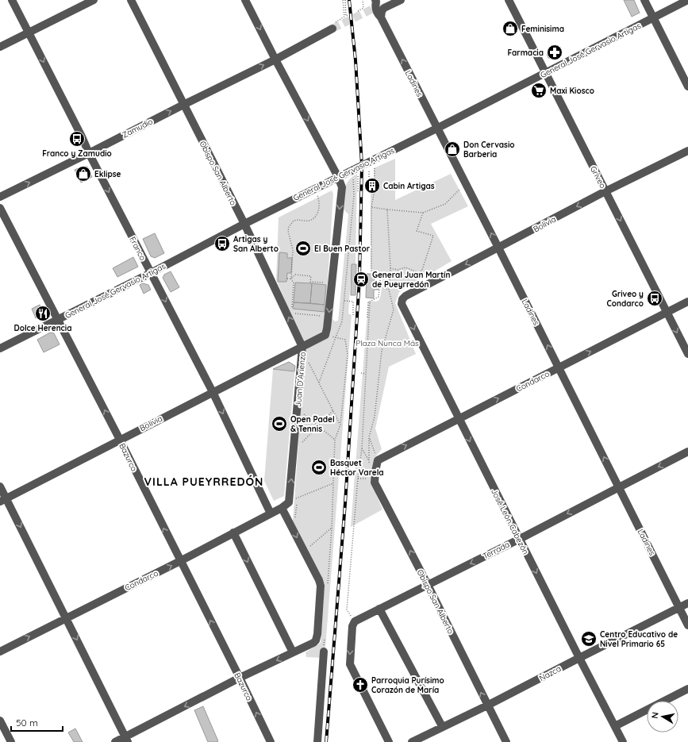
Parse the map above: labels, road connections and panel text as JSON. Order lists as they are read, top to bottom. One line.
{"streets":{"street":["General José Gervasio Artigas","Ladines","Zamudio","Obispo San Alberto","Griveo","Bolivia","Franco","Juan D’Arienzo","Condarco","Bazurco","José León Cabezón","Terrada","Nazca"]},"crossings":[["General José Gervasio Artigas","Ladines"],["General José Gervasio Artigas","Obispo San Alberto"],["General José Gervasio Artigas","Griveo"],["General José Gervasio Artigas","Franco"],["General José Gervasio Artigas","Juan D’Arienzo"],["General José Gervasio Artigas","Bazurco"],["Ladines","Bolivia"],["Ladines","Condarco"],["Ladines","Terrada"],["Ladines","Nazca"],["Zamudio","Obispo San Alberto"],["Zamudio","Franco"],["Obispo San Alberto","Bolivia"],["Obispo San Alberto","Juan D’Arienzo"],["Obispo San Alberto","Terrada"],["Obispo San Alberto","Nazca"],["Griveo","Bolivia"],["Griveo","Condarco"],["Bolivia","Franco"],["Bolivia","Juan D’Arienzo"],["Bolivia","Bazurco"],["Bolivia","José León Cabezón"],["Franco","Condarco"],["Condarco","Bazurco"],["Condarco","José León Cabezón"],["José León Cabezón","Terrada"],["José León Cabezón","Nazca"]],"one_way":["Ladines","Zamudio","Griveo","Franco","Condarco","Bazurco","José León Cabezón","Terrada"],"districts":["VILLA PUEYRREDÓN"],"parks":["Plaza Nunca Más"],"places":{"shop":["Feminisima","Don Cervasio Barberia","Eklipse"],"pharmacy":["Farmacia"],"supermarket":["Maxi Kiosco"],"bus stop":["Franco y Zamudio","Artigas y San Alberto","Griveo y Condarco"],"building":["Cabin Artigas"],"sports":["El Buen Pastor","Open Padel & Tennis","Basquet Héctor Varela"],"station":["General Juan Martín de Pueyrredón"],"restaurant":["Dolce Herencia"],"school or university":["Centro Educativo de Nivel Primario 65"],"church":["Parroquia Purísimo Corazón de María"]},"scale_bar":"50 m","north":"left"}
